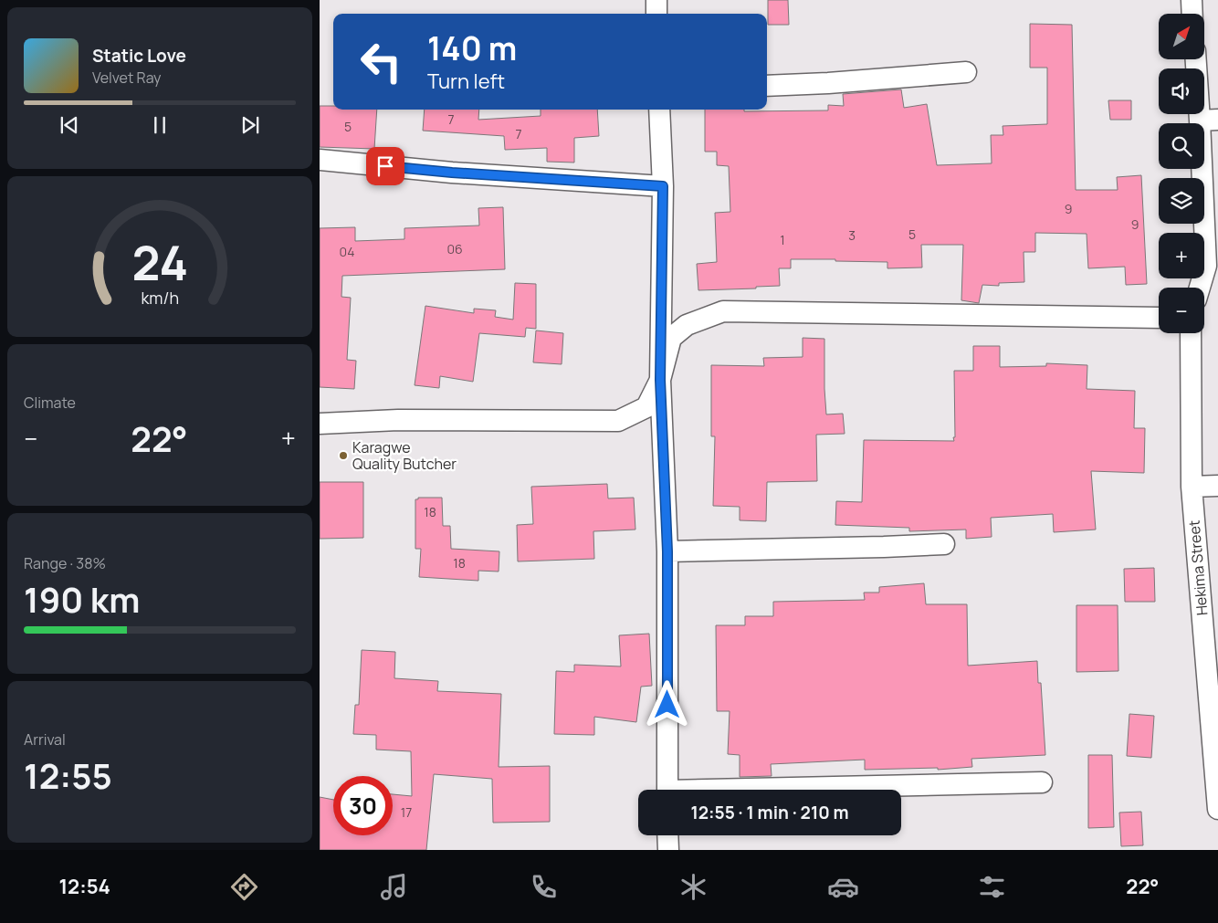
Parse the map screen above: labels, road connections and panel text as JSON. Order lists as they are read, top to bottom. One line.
{"streets":{"street":["Hekima Street"]},"places":["Karagwe Quality Butcher"],"house_numbers":["7","5","7","9","9","5","3","1","06","04","18","18","17"],"north":"top right","page":{"map_buttons":["+","−"],"turn":["140 m","Turn left"],"song":["Static Love","Velvet Ray"],"tile":["Climate",["Range · 38%","190 km"],["Arrival","12:55"]],"heat":["−","22°","+"],"limit":"30","trip":"12:55 · 1 min · 210 m","tabs":["12:54","22°"],"gauge":["24","km/h"]}}
